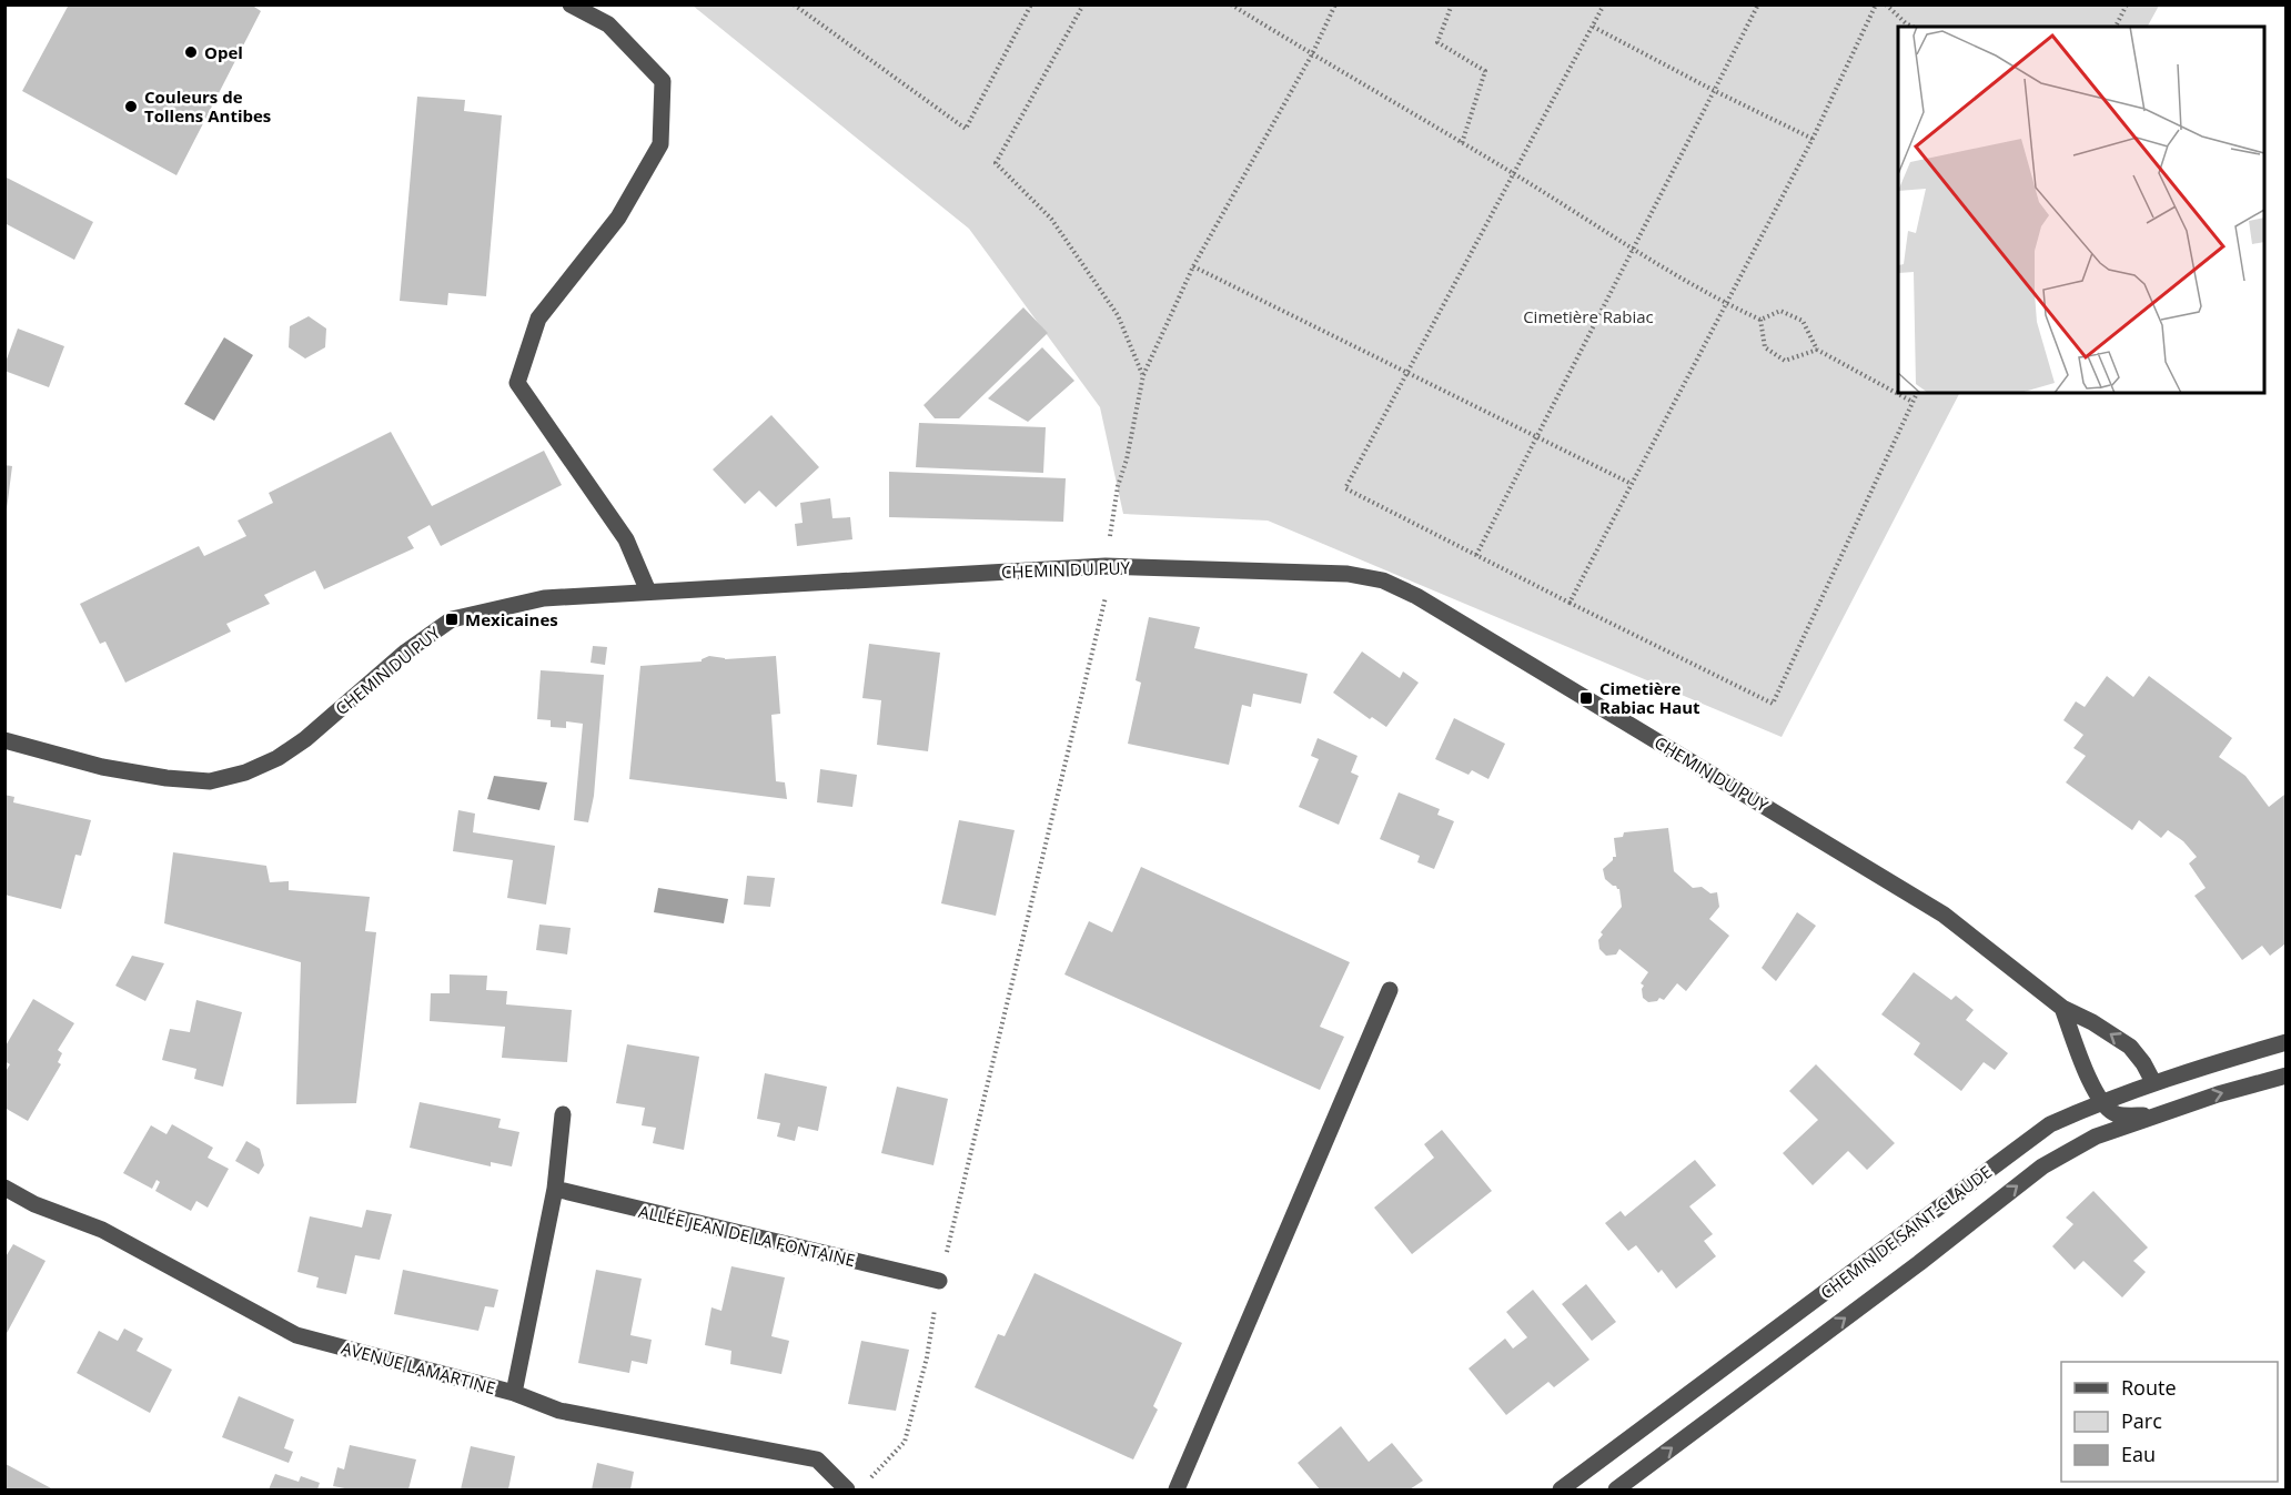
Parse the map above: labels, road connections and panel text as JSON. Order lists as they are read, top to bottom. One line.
{"streets":{"street":["CHEMIN DU PUY","CHEMIN DE SAINT-CLAUDE","ALLÉE JEAN DE LA FONTAINE","AVENUE LAMARTINE"]},"crossings":[["CHEMIN DU PUY","CHEMIN DE SAINT-CLAUDE"]],"parks":["Cimetière Rabiac"],"places":{"other":["Opel","Couleurs de Tollens Antibes"],"transit":["Mexicaines","Cimetière Rabiac Haut"]},"legend":["Route","Parc","Eau"]}
